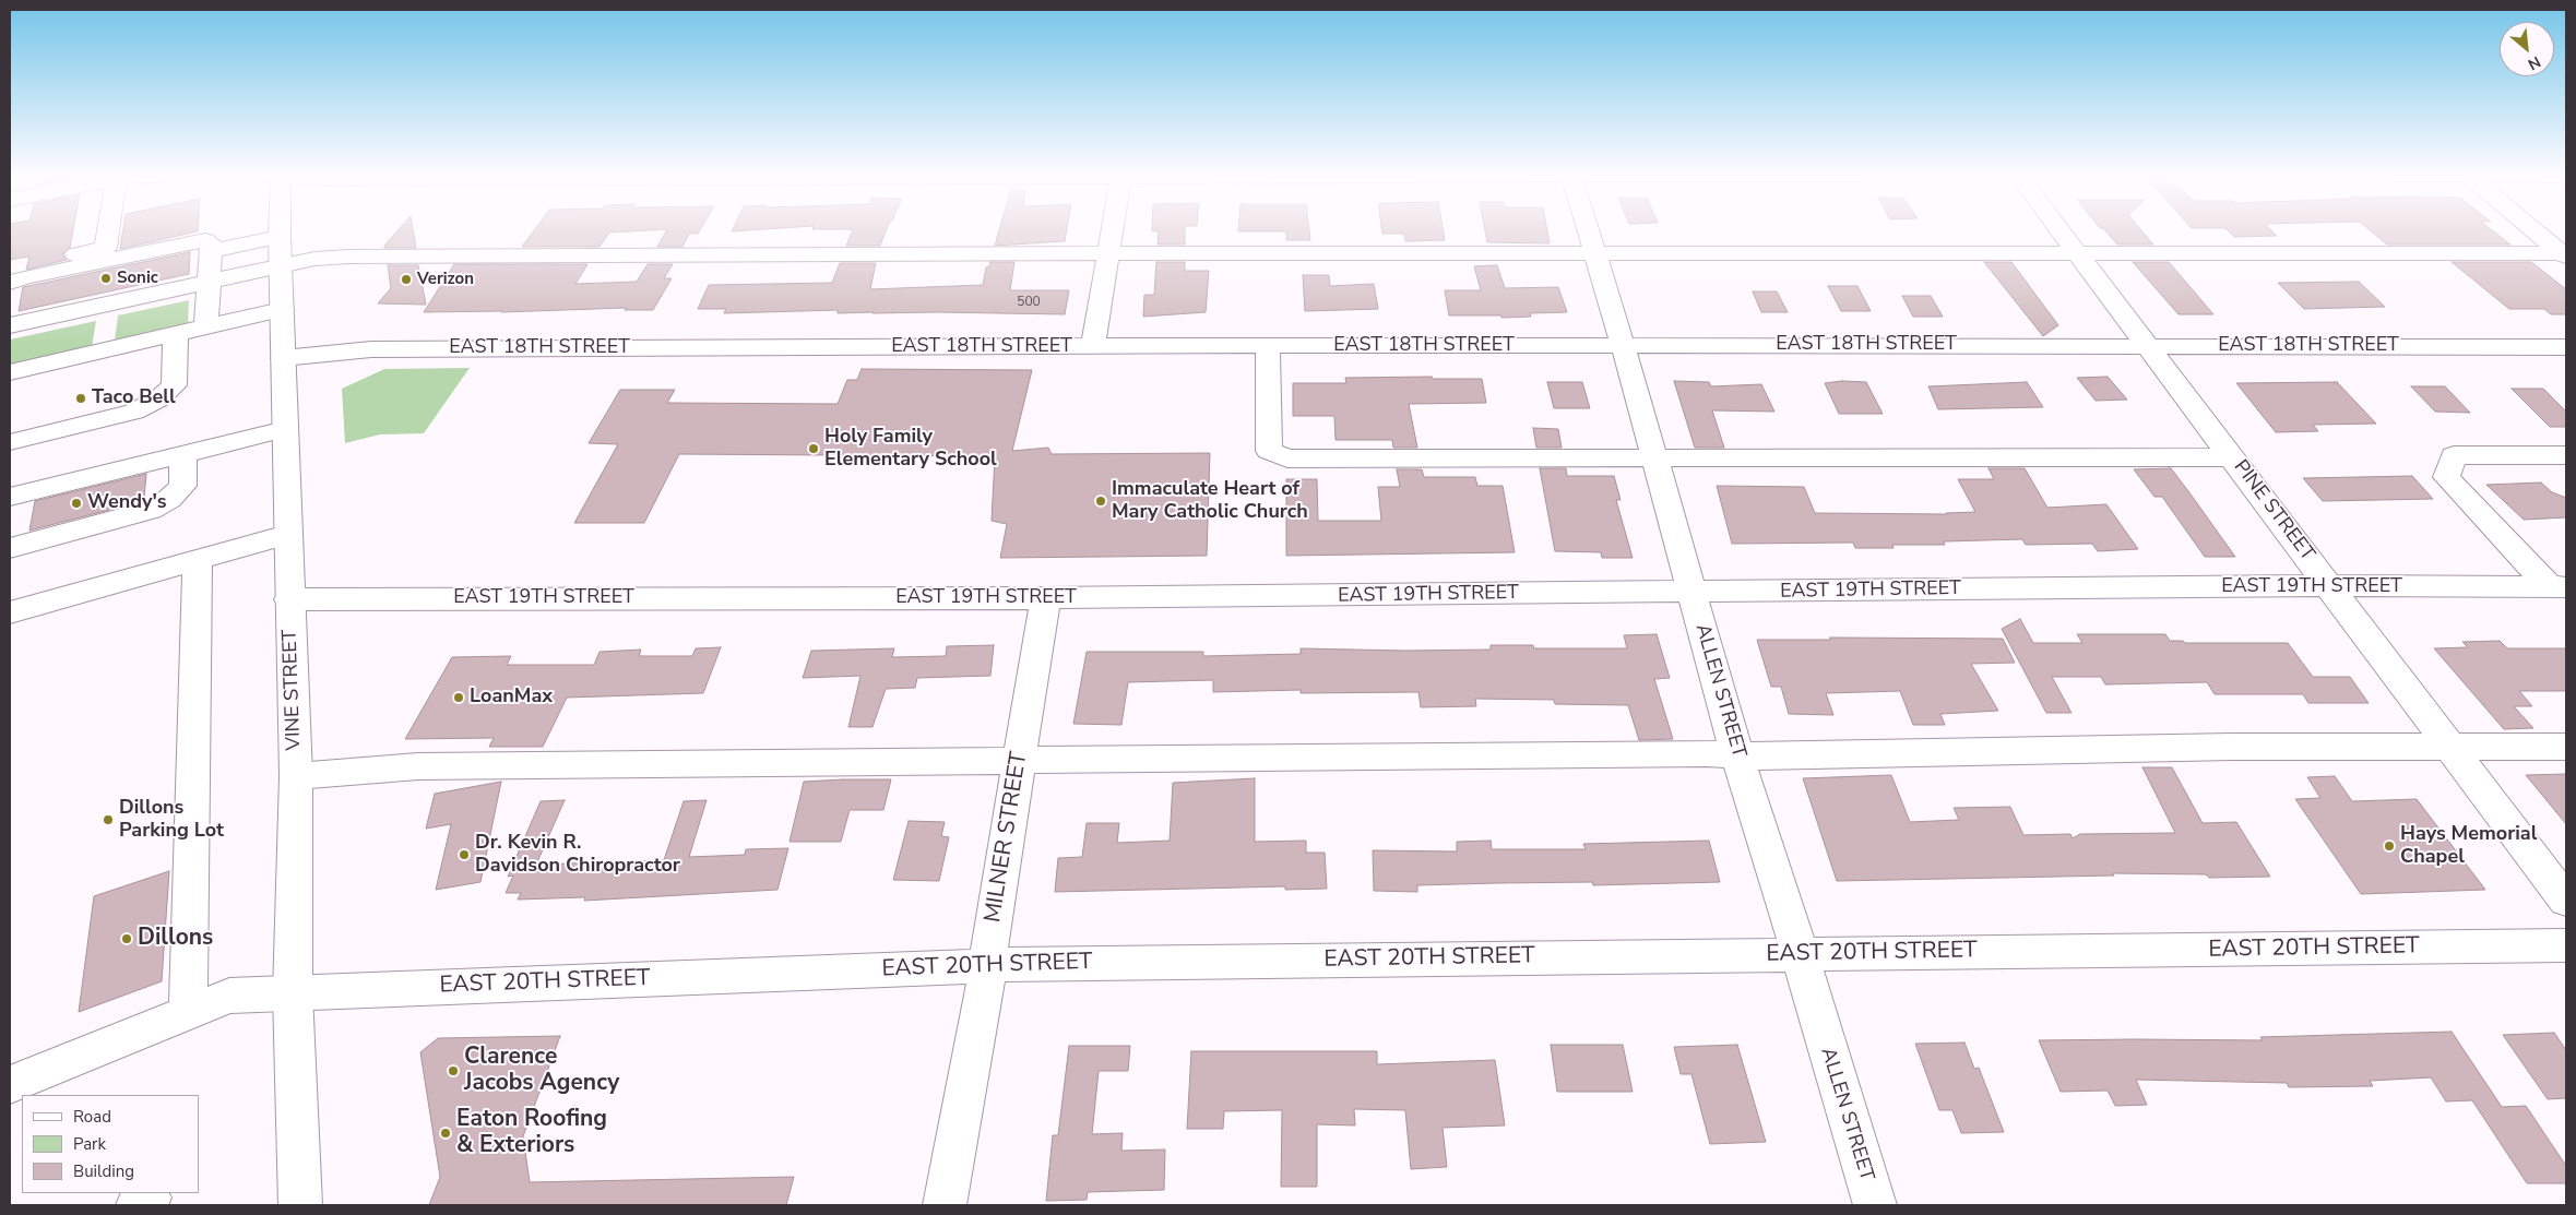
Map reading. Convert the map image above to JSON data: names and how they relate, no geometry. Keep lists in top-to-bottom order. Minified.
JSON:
{"streets":{"street":["EAST 18TH STREET","PINE STREET","EAST 19TH STREET","VINE STREET","ALLEN STREET","MILNER STREET","EAST 20TH STREET"]},"crossings":[["EAST 18TH STREET","PINE STREET"],["EAST 18TH STREET","VINE STREET"],["EAST 18TH STREET","ALLEN STREET"],["PINE STREET","EAST 19TH STREET"],["EAST 19TH STREET","VINE STREET"],["EAST 19TH STREET","ALLEN STREET"],["EAST 19TH STREET","MILNER STREET"],["VINE STREET","EAST 20TH STREET"],["ALLEN STREET","EAST 20TH STREET"],["MILNER STREET","EAST 20TH STREET"]],"places":["Sonic","Verizon","Taco Bell","Holy Family Elementary School","Immaculate Heart of Mary Catholic Church","Wendy's","LoanMax","Dillons Parking Lot","Hays Memorial Chapel","Dr. Kevin R. Davidson Chiropractor","Dillons","Clarence Jacobs Agency","Eaton Roofing & Exteriors"],"house_numbers":["500"],"legend":["Road","Park","Building"],"north":"bottom right"}
